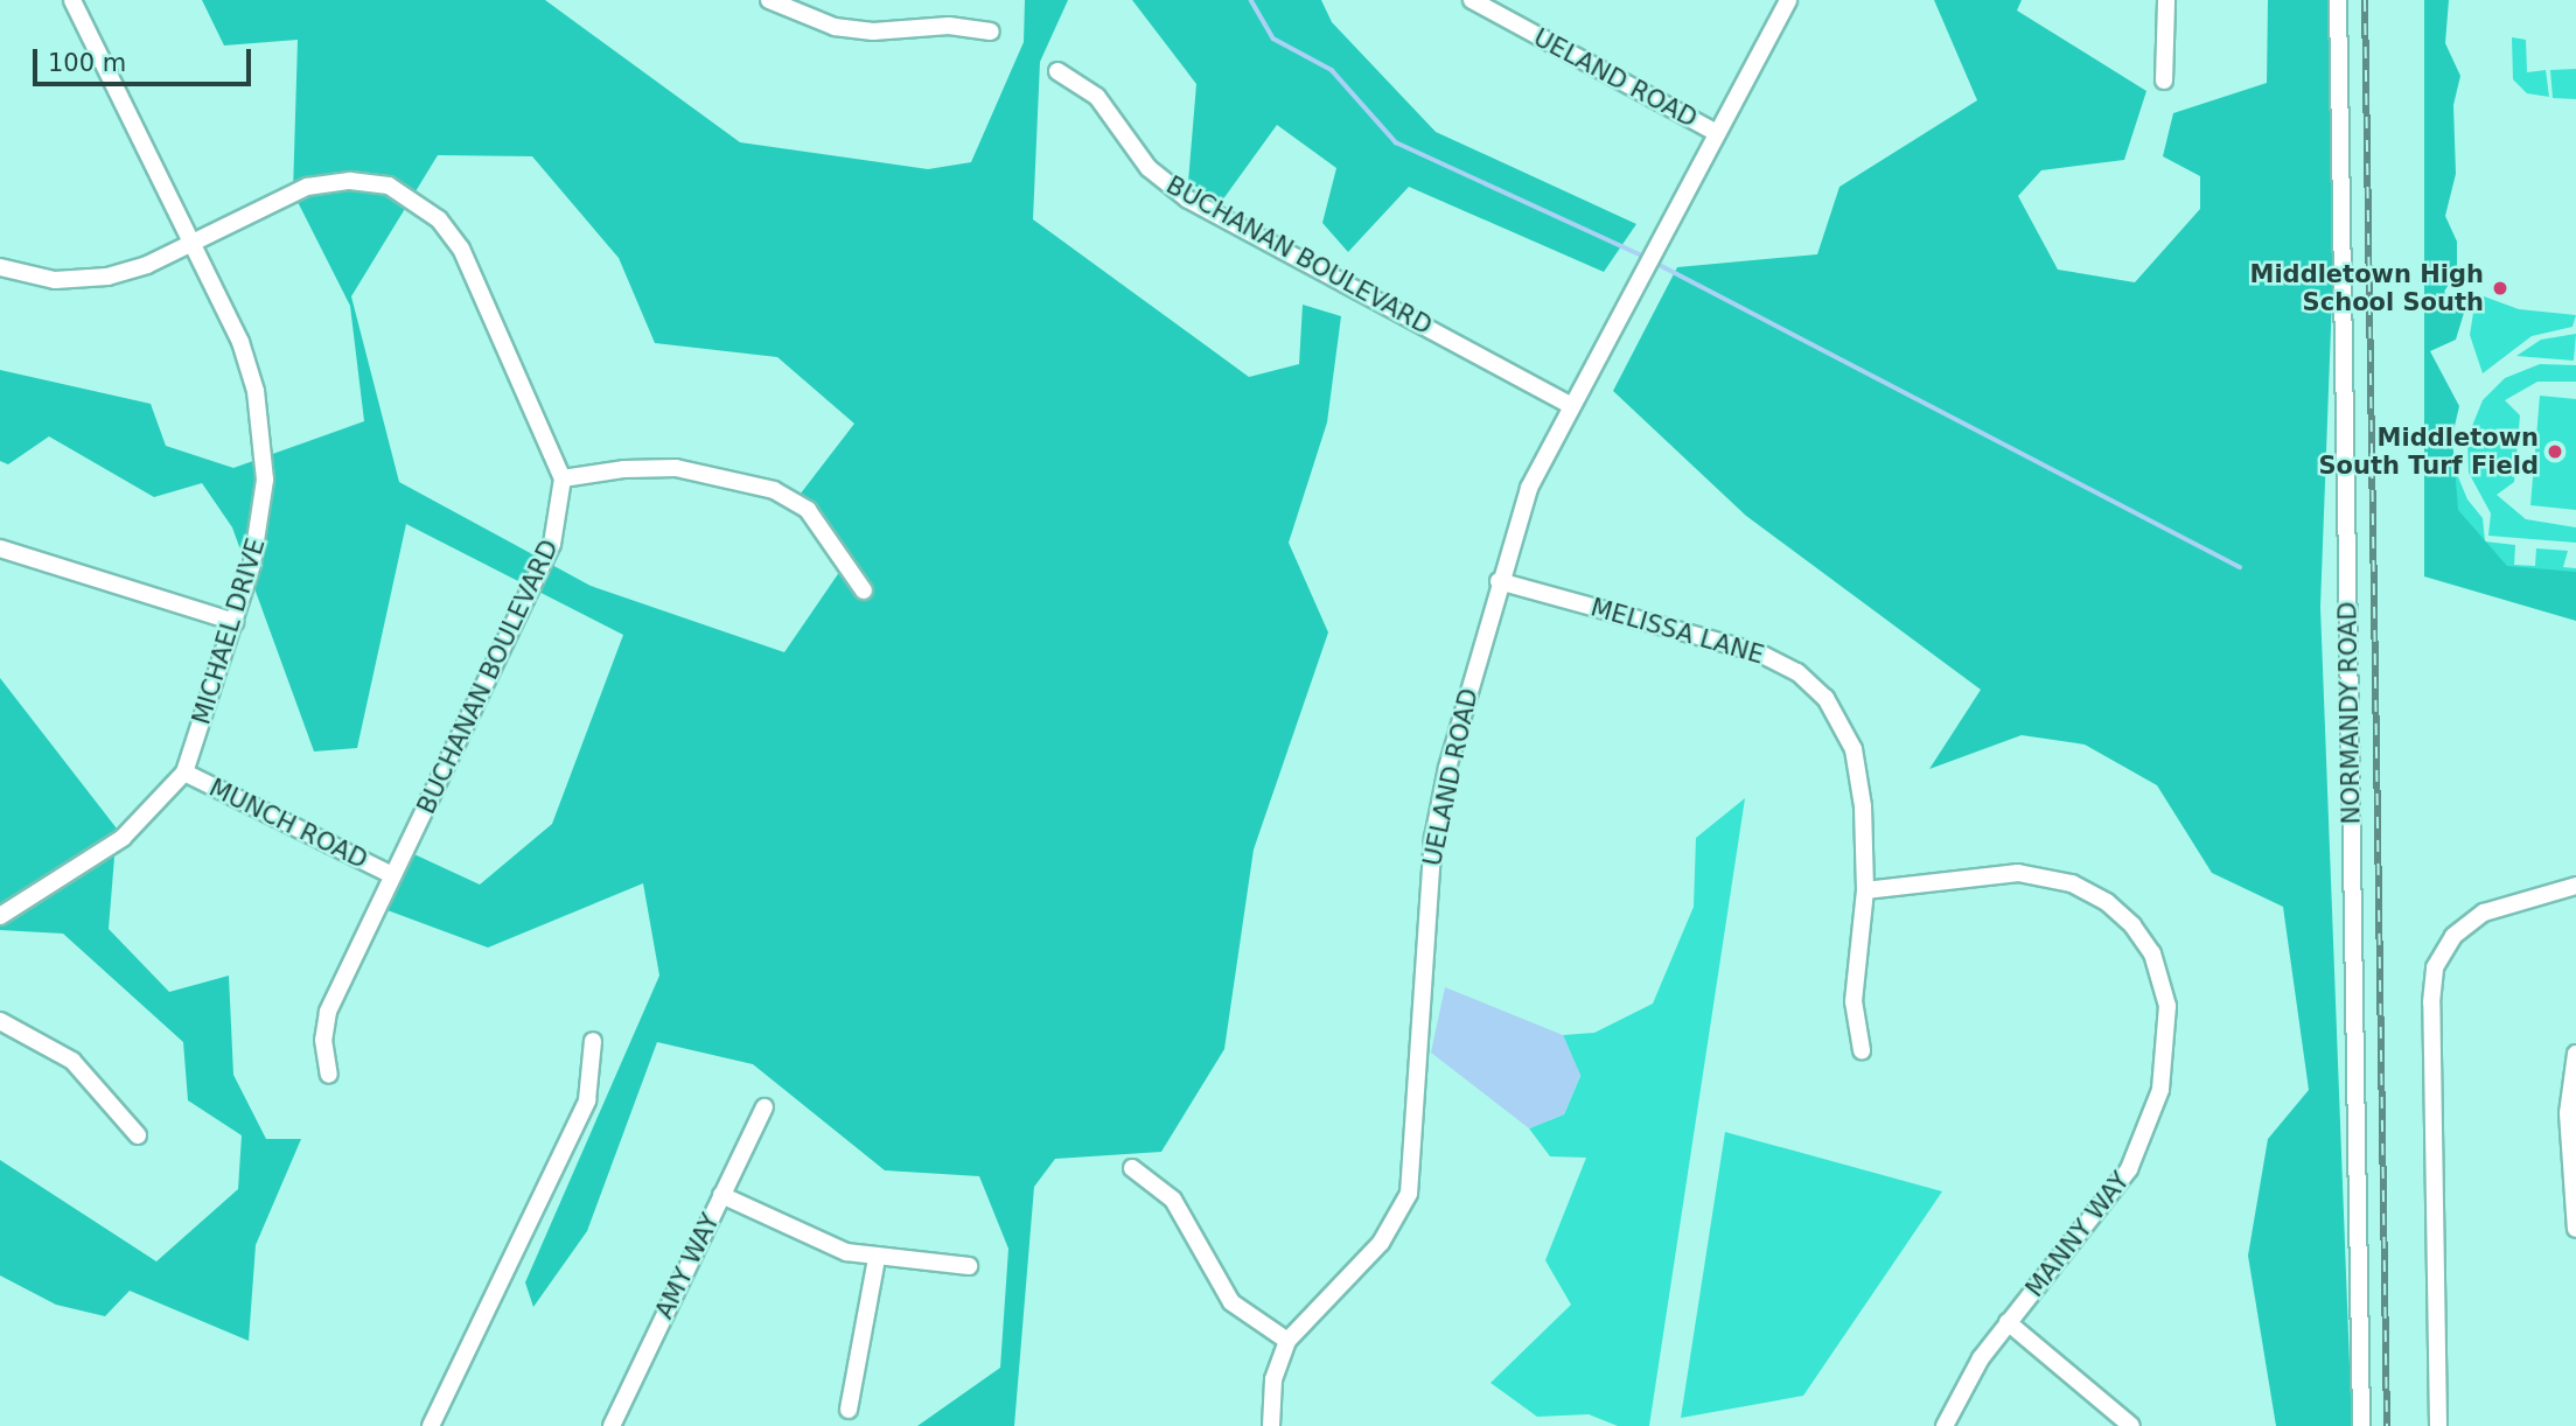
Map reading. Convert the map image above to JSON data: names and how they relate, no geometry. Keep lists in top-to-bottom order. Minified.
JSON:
{"streets":{"street":["UELAND ROAD","BUCHANAN BOULEVARD","MICHAEL DRIVE","MELISSA LANE","NORMANDY ROAD","MUNCH ROAD","MANNY WAY","AMY WAY"]},"crossings":[["UELAND ROAD","BUCHANAN BOULEVARD"],["UELAND ROAD","MELISSA LANE"],["BUCHANAN BOULEVARD","MUNCH ROAD"],["MICHAEL DRIVE","MUNCH ROAD"],["MELISSA LANE","MANNY WAY"]],"places":["Middletown High School South","Middletown South Turf Field"],"scale_bar":"100 m"}
